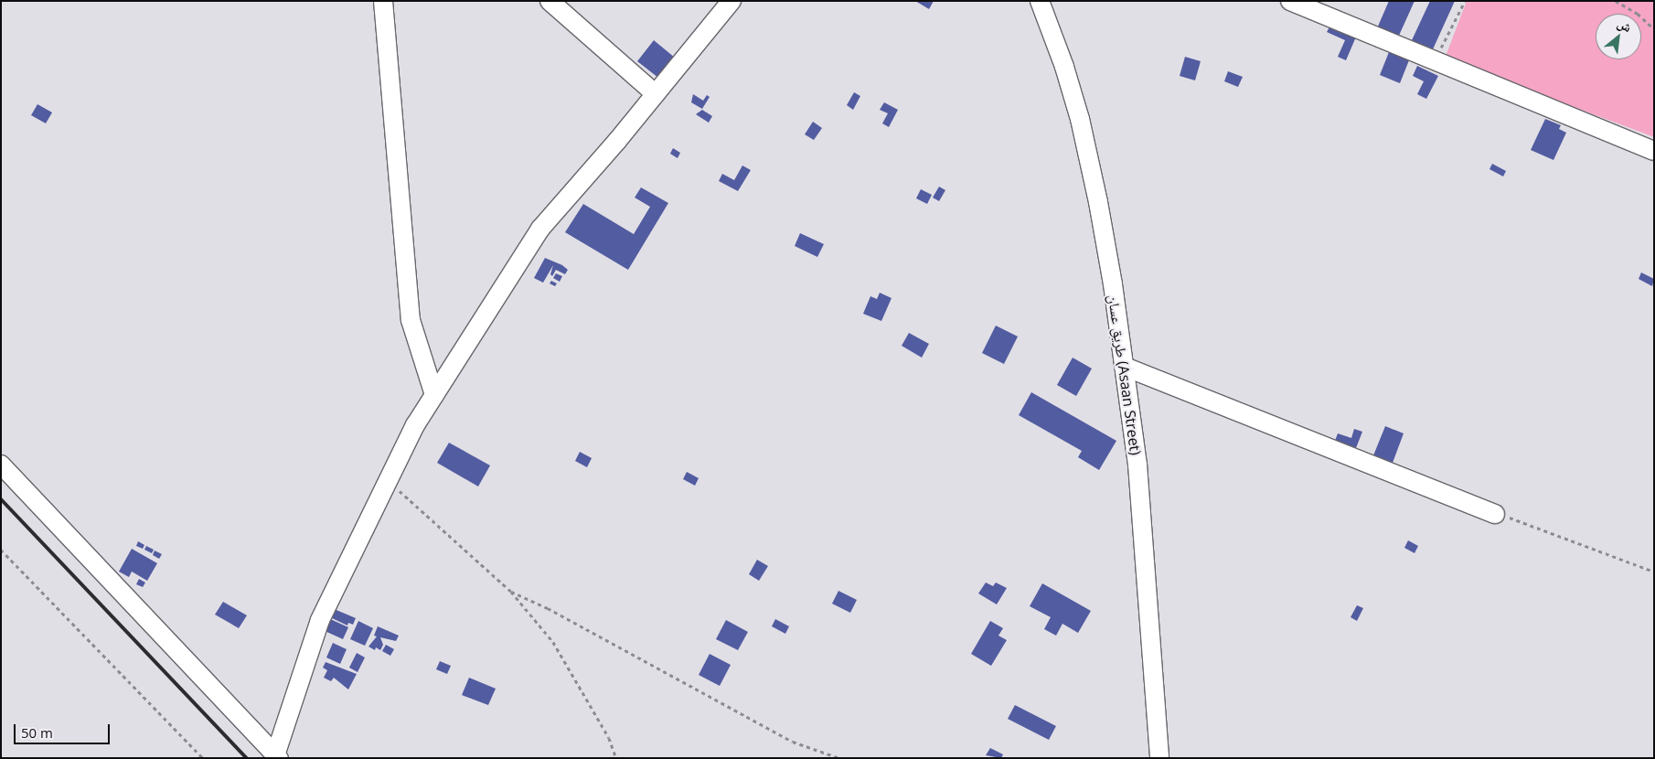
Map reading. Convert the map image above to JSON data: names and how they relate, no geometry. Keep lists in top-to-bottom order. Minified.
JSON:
{"streets":{"street":["طريق عسان (Asaan Street)"]},"scale_bar":"50 m","north":"top right"}
